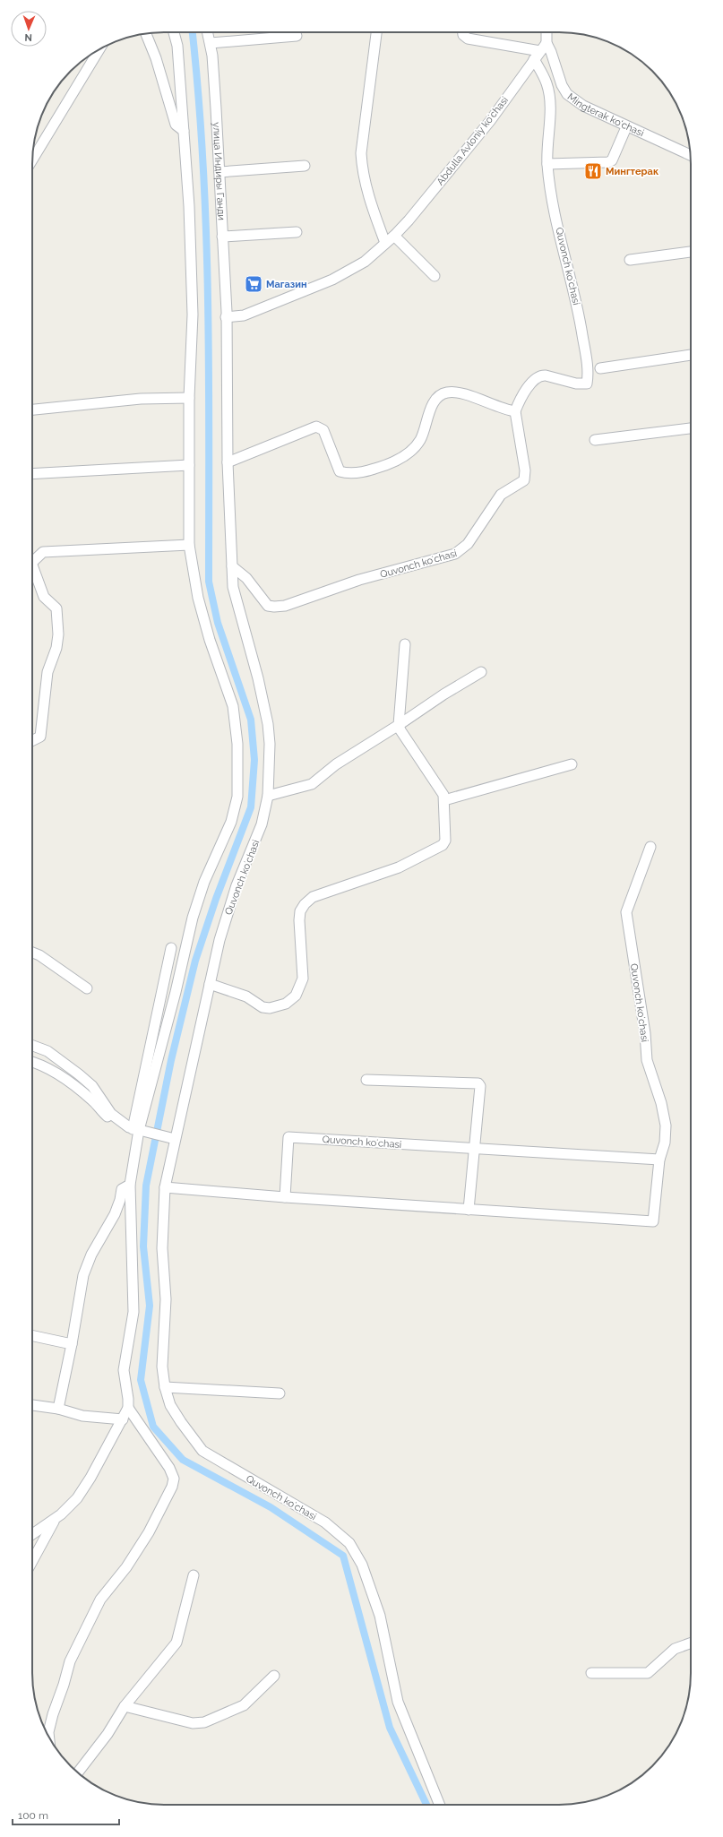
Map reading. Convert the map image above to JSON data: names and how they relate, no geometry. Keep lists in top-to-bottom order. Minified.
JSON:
{"streets":{"street":["Mingterak ko‘chasi","Abdulla Avloniy koʻchasi","улица Индиры Ганди","Quvonch koʻchasi"]},"crossings":[["Mingterak ko‘chasi","Abdulla Avloniy koʻchasi"],["Abdulla Avloniy koʻchasi","улица Индиры Ганди"],["Abdulla Avloniy koʻchasi","Quvonch koʻchasi"],["улица Индиры Ганди","Quvonch koʻchasi"]],"places":{"restaurant":["Мингтерак"],"supermarket":["Магазин"]},"scale_bar":"100 m","north":"bottom"}
